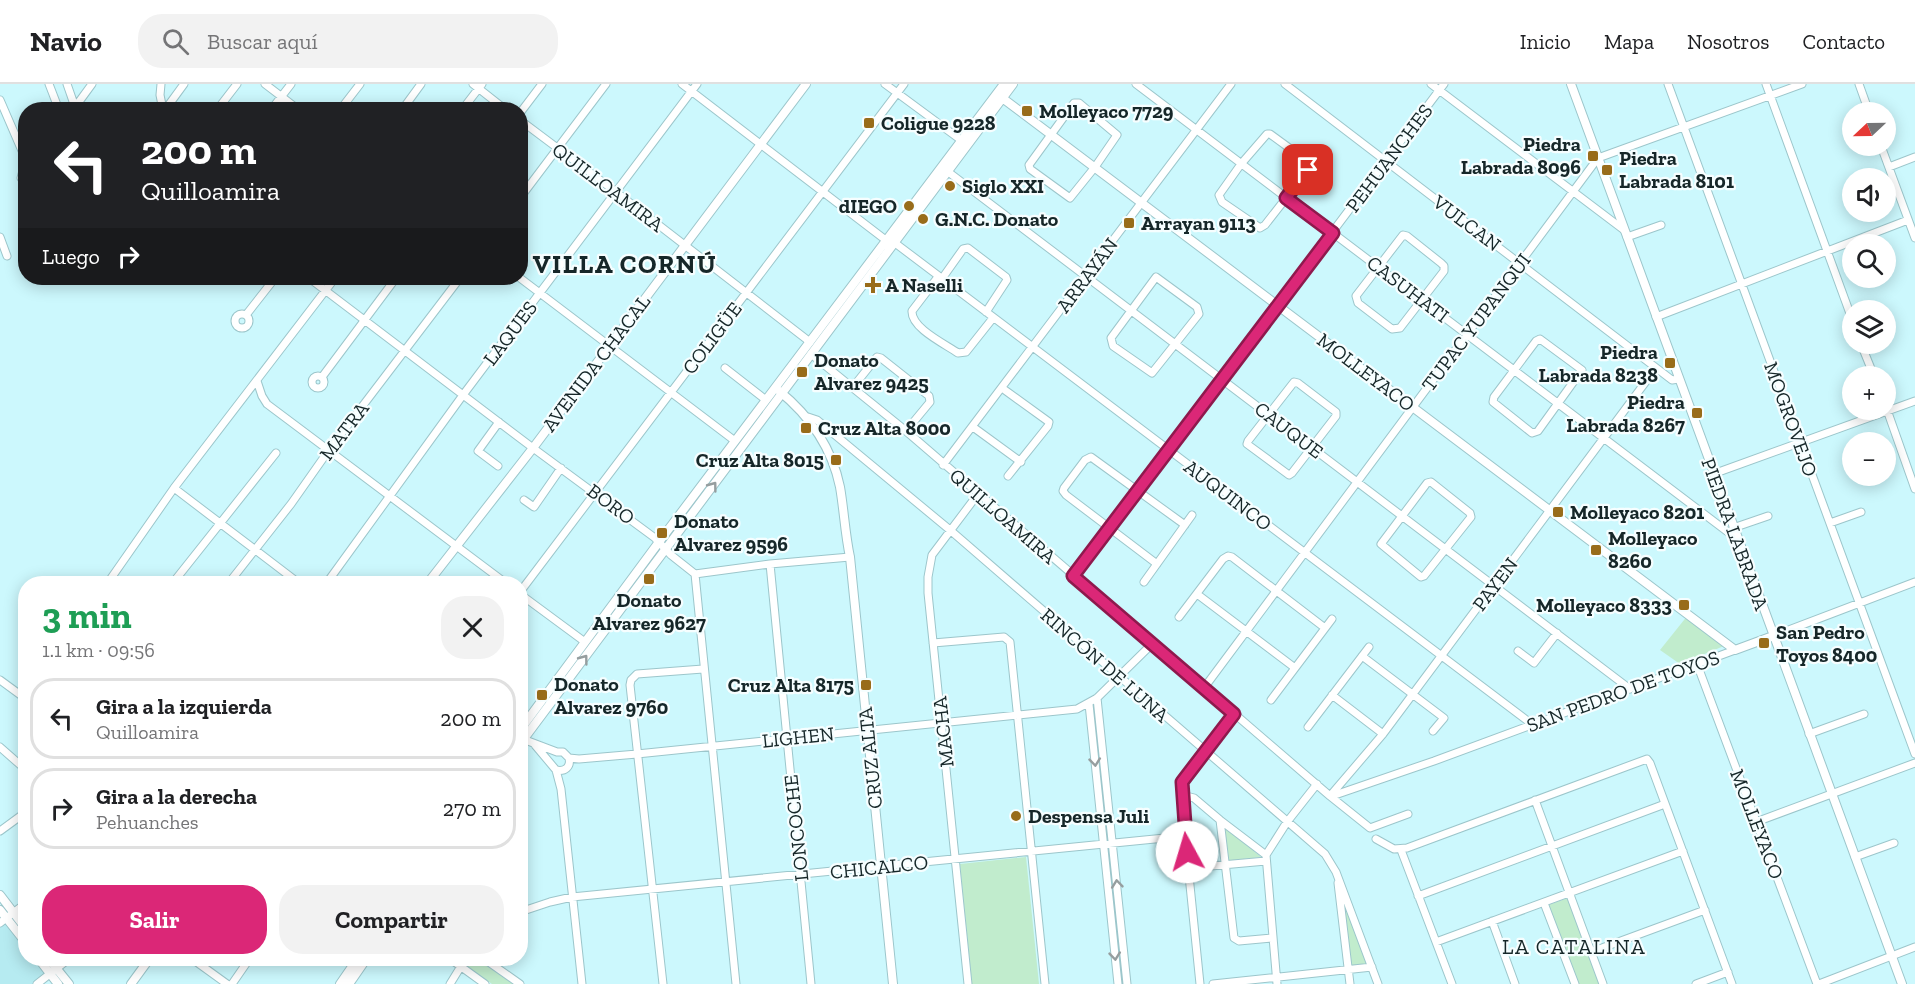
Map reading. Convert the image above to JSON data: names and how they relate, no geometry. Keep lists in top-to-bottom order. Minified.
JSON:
{"streets":{"main road":["AVENIDA CHACAL","MOLLEYACO","PIEDRA LABRADA","RINCÓN DE LUNA","SAN PEDRO DE TOYOS","CRUZ ALTA"],"street":["PEHUANCHES","QUILLOAMIRA","VULCAN","ARRAYÁN","CASUHATI","TUPAC YUPANQUI","LAQUES","COLIGÜE","MOGROVEJO","CAUQUE","MATRA","AUQUINCO","BORO","PAYEN","MACHA","LIGHEN","LONCOCHE","CHICALCO"]},"crossings":[["PEHUANCHES","QUILLOAMIRA"],["PEHUANCHES","VULCAN"],["PEHUANCHES","CASUHATI"],["PEHUANCHES","MOLLEYACO"],["PEHUANCHES","CAUQUE"],["PEHUANCHES","AUQUINCO"],["QUILLOAMIRA","ARRAYÁN"],["QUILLOAMIRA","TUPAC YUPANQUI"],["QUILLOAMIRA","LAQUES"],["QUILLOAMIRA","COLIGÜE"],["QUILLOAMIRA","AVENIDA CHACAL"],["QUILLOAMIRA","PAYEN"],["QUILLOAMIRA","SAN PEDRO DE TOYOS"],["QUILLOAMIRA","MACHA"],["VULCAN","TUPAC YUPANQUI"],["VULCAN","PIEDRA LABRADA"],["VULCAN","PAYEN"],["ARRAYÁN","CASUHATI"],["ARRAYÁN","MOLLEYACO"],["ARRAYÁN","CAUQUE"],["ARRAYÁN","AUQUINCO"],["CASUHATI","TUPAC YUPANQUI"],["CASUHATI","PIEDRA LABRADA"],["CASUHATI","PAYEN"],["TUPAC YUPANQUI","MOLLEYACO"],["TUPAC YUPANQUI","CAUQUE"],["TUPAC YUPANQUI","AUQUINCO"],["TUPAC YUPANQUI","PIEDRA LABRADA"],["LAQUES","AUQUINCO"],["LAQUES","BORO"],["COLIGÜE","AUQUINCO"],["COLIGÜE","BORO"],["AVENIDA CHACAL","AUQUINCO"],["AVENIDA CHACAL","BORO"],["MOLLEYACO","PAYEN"],["MOLLEYACO","SAN PEDRO DE TOYOS"],["MOGROVEJO","SAN PEDRO DE TOYOS"],["CAUQUE","PAYEN"],["CAUQUE","SAN PEDRO DE TOYOS"],["MATRA","BORO"],["AUQUINCO","PAYEN"],["AUQUINCO","SAN PEDRO DE TOYOS"],["PIEDRA LABRADA","SAN PEDRO DE TOYOS"],["PAYEN","SAN PEDRO DE TOYOS"],["RINCÓN DE LUNA","MACHA"],["RINCÓN DE LUNA","CRUZ ALTA"],["MACHA","LIGHEN"],["MACHA","CHICALCO"],["LIGHEN","CRUZ ALTA"],["LIGHEN","LONCOCHE"],["CRUZ ALTA","CHICALCO"],["LONCOCHE","CHICALCO"]],"districts":["VILLA CORNÚ","LA CATALINA"],"places":{"transit":["Molleyaco 7729","Coligue 9228","Piedra Labrada 8096","Piedra Labrada 8101","Arrayan 9113","Piedra Labrada 8238","Donato Alvarez 9425","Piedra Labrada 8267","Cruz Alta 8000","Cruz Alta 8015","Molleyaco 8201","Donato Alvarez 9596","Molleyaco 8260","Donato Alvarez 9627","Molleyaco 8333","San Pedro Toyos 8400","Cruz Alta 8175","Donato Alvarez 9760"],"other":["Siglo XXI","dIEGO","G.N.C. Donato","Despensa Juli"],"health":["A Naselli"]},"north":"left","page":{"header":"Navio","search":"Buscar aquí","nav":["Inicio","Mapa","Nosotros","Contacto"],"map_buttons":["+","−"],"turn":["200 m","Quilloamira"],"then":"Luego","heading":["3 min","1.1 km · 09:56"],"list":[{"name":"Gira a la izquierda","note":"Quilloamira","value":"200 m"},{"name":"Gira a la derecha","note":"Pehuanches","value":"270 m"}],"buttons":["Salir","Compartir"]}}
